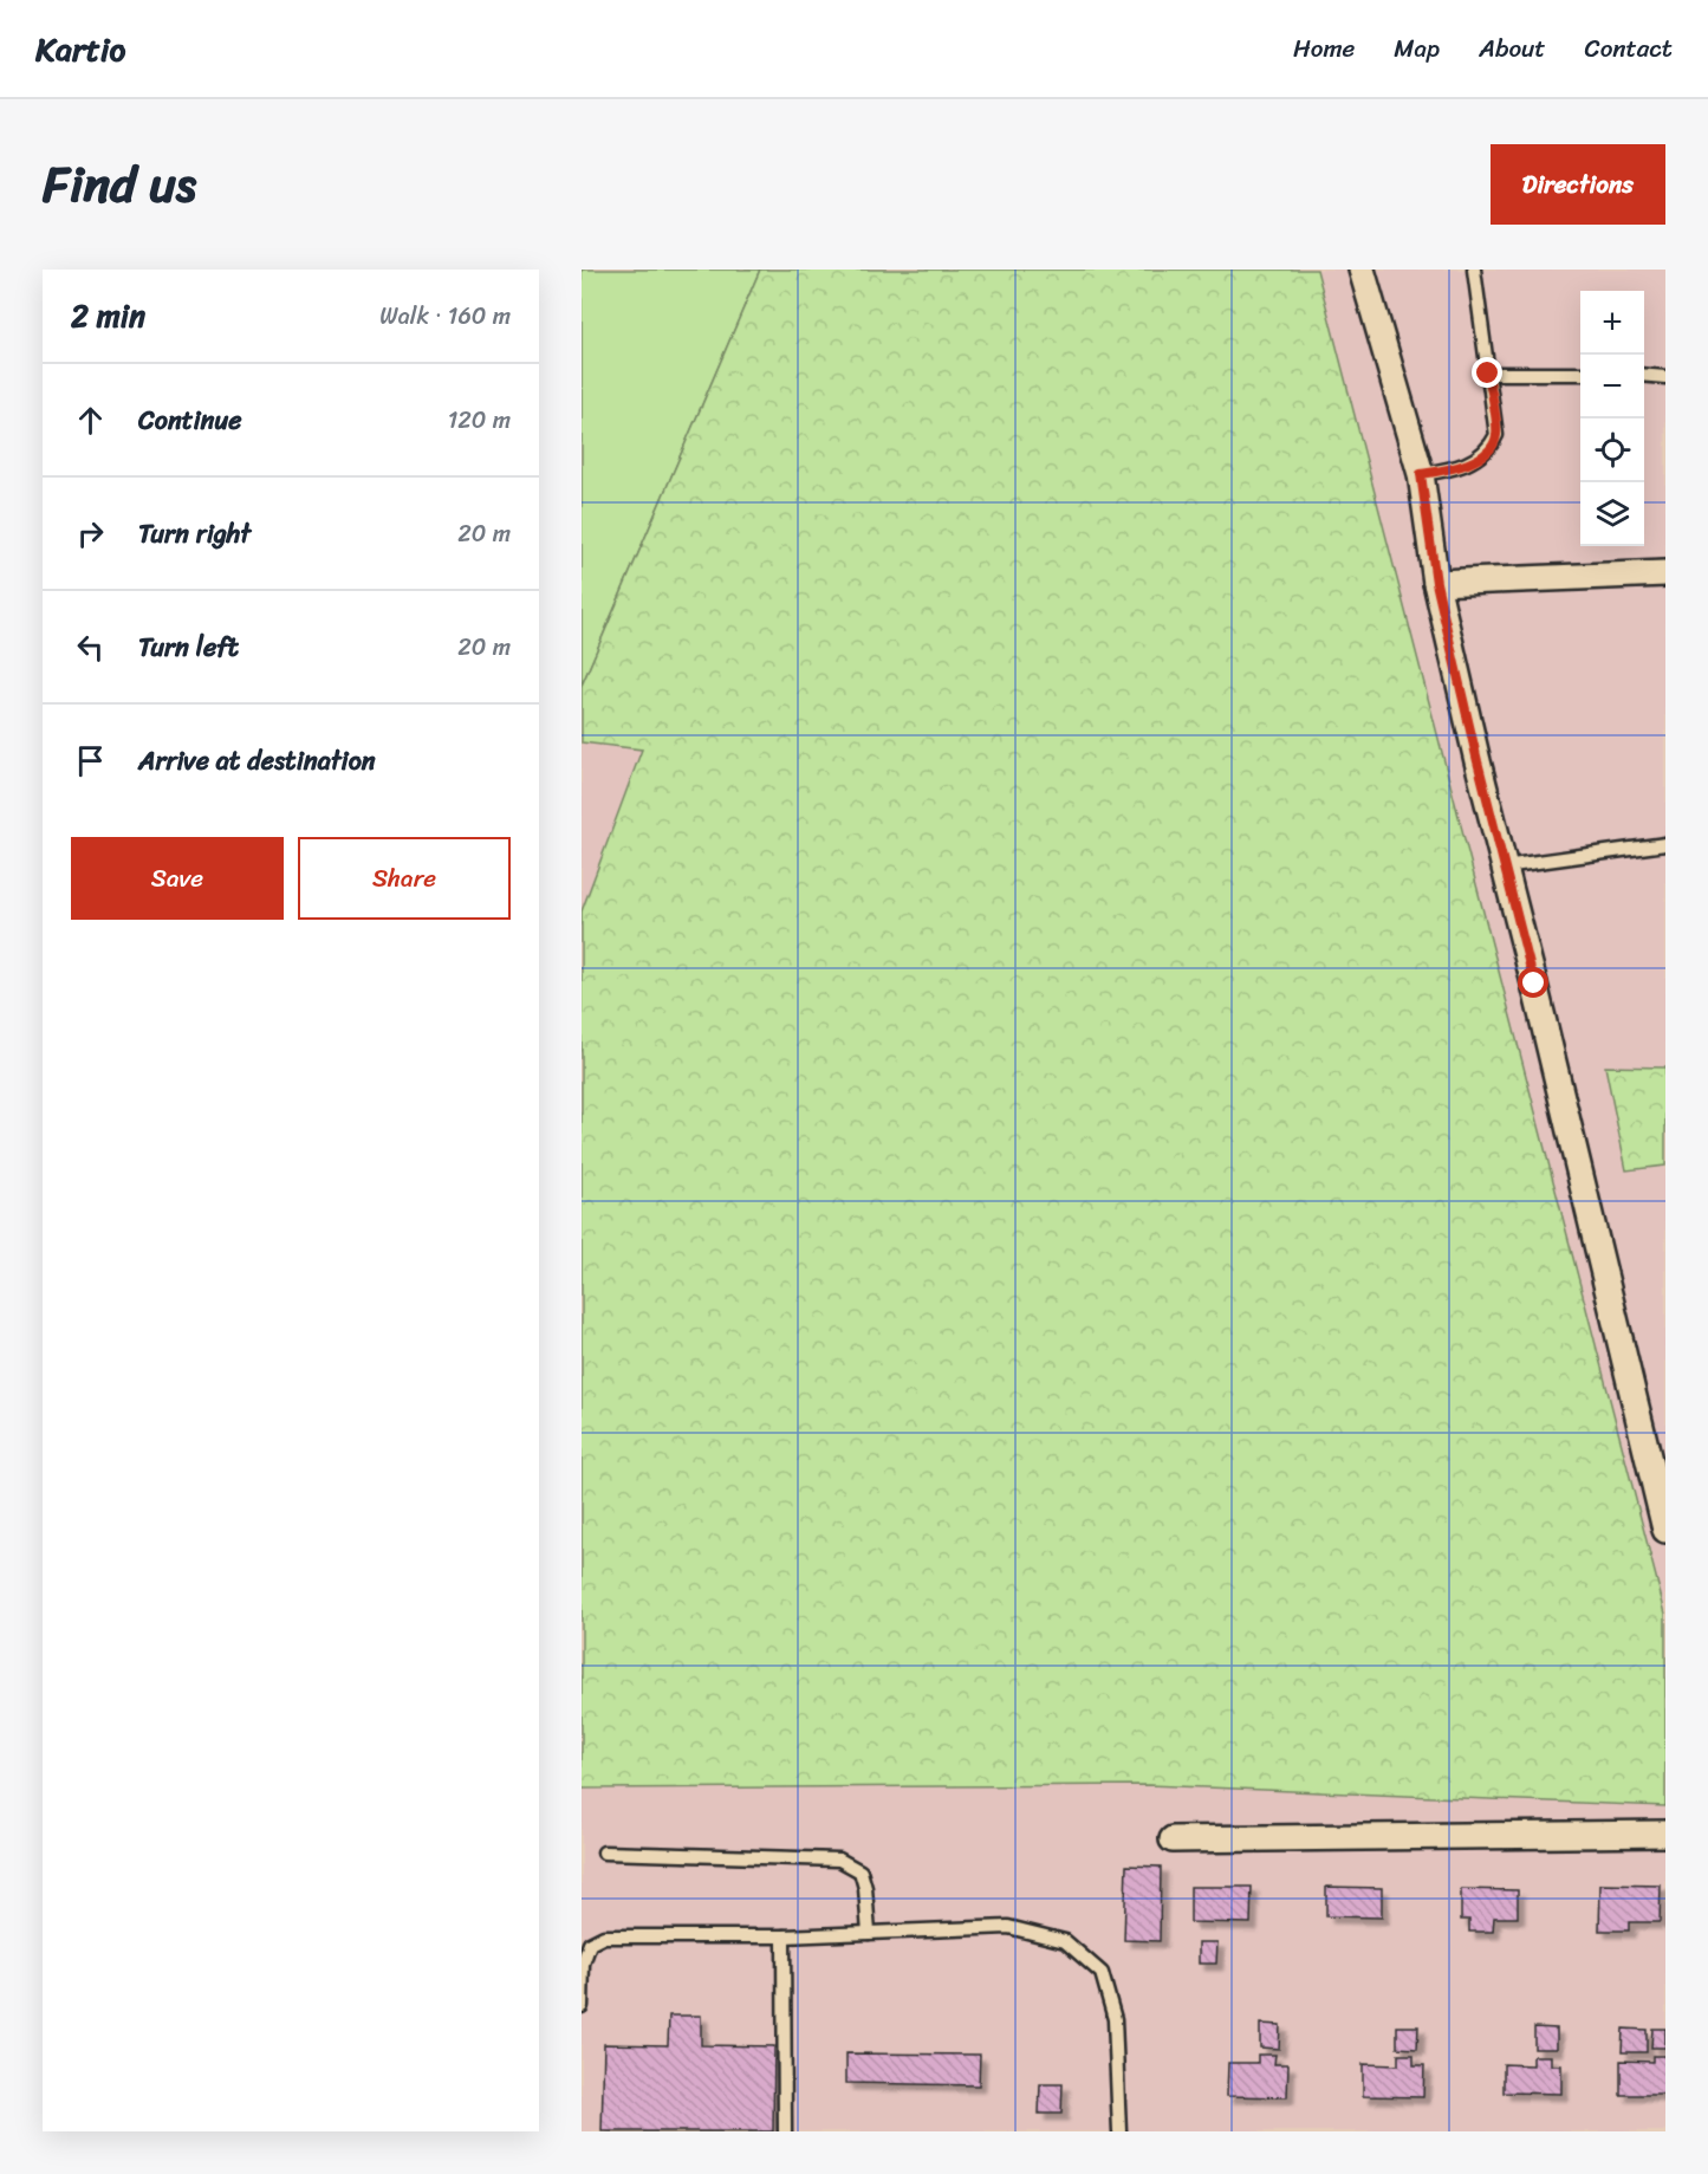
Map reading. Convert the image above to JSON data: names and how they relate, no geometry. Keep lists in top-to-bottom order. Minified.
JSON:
{"page":{"header":"Kartio","nav":["Home","Map","About","Contact"],"title":"Find us","buttons":["Directions",["Save","Share"]],"heading":["2 min","Walk · 160 m"],"map_buttons":["+","−"],"list":[["Continue","120 m"],["Turn right","20 m"],["Turn left","20 m"],"Arrive at destination"]}}
